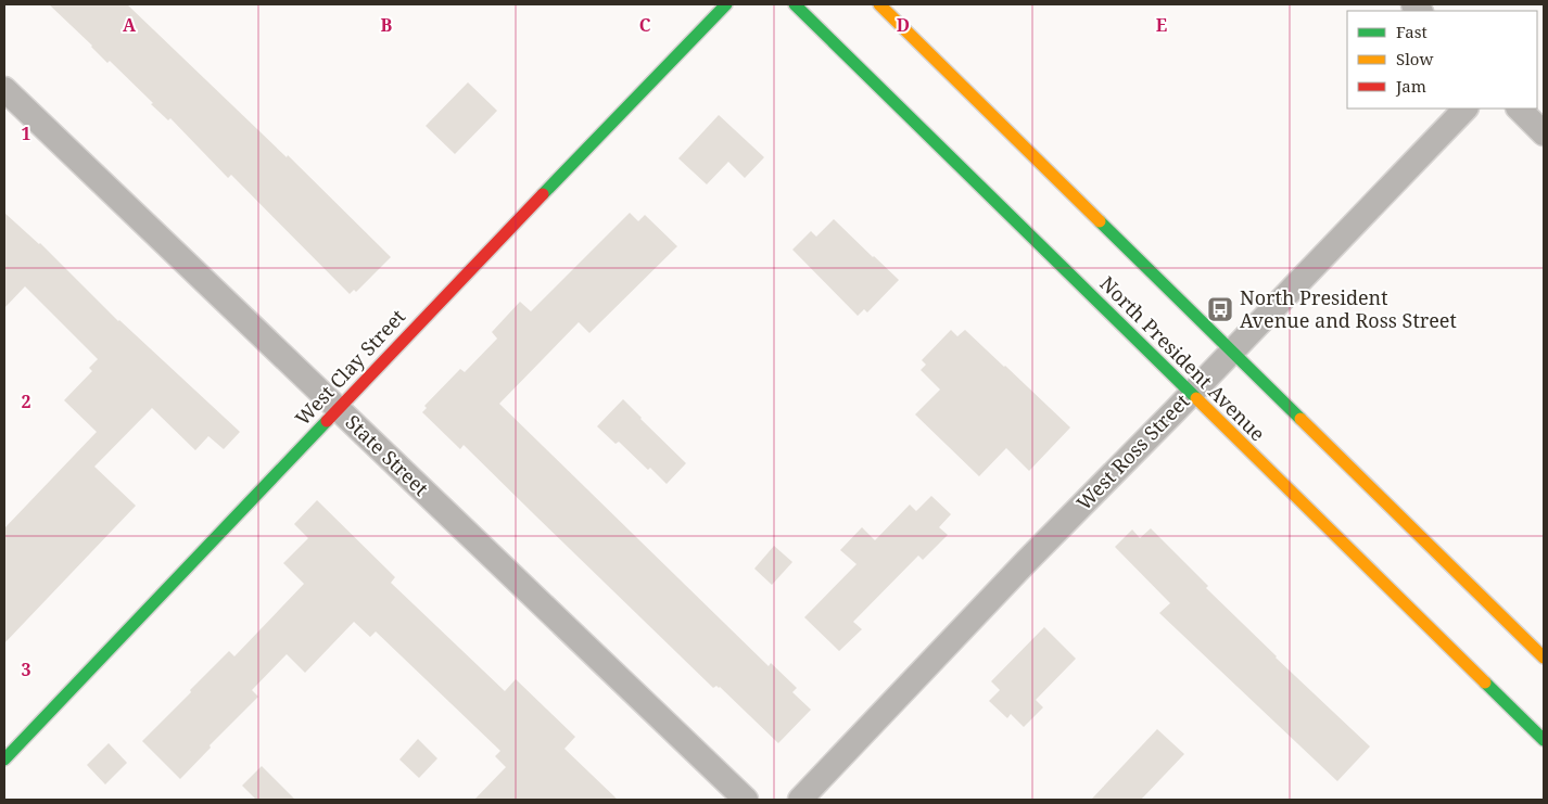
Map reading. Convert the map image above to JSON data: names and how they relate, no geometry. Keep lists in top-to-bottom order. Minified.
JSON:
{"streets":{"main road":["North President Avenue","West Clay Street"],"street":["West Ross Street","State Street"]},"crossings":[["North President Avenue","West Ross Street"],["West Clay Street","State Street"]],"places":{"bus stop":["North President Avenue and Ross Street"]},"legend":["Fast","Slow","Jam"],"grid":{"columns":["A","B","C","D","E"],"rows":["1","2","3"]}}
